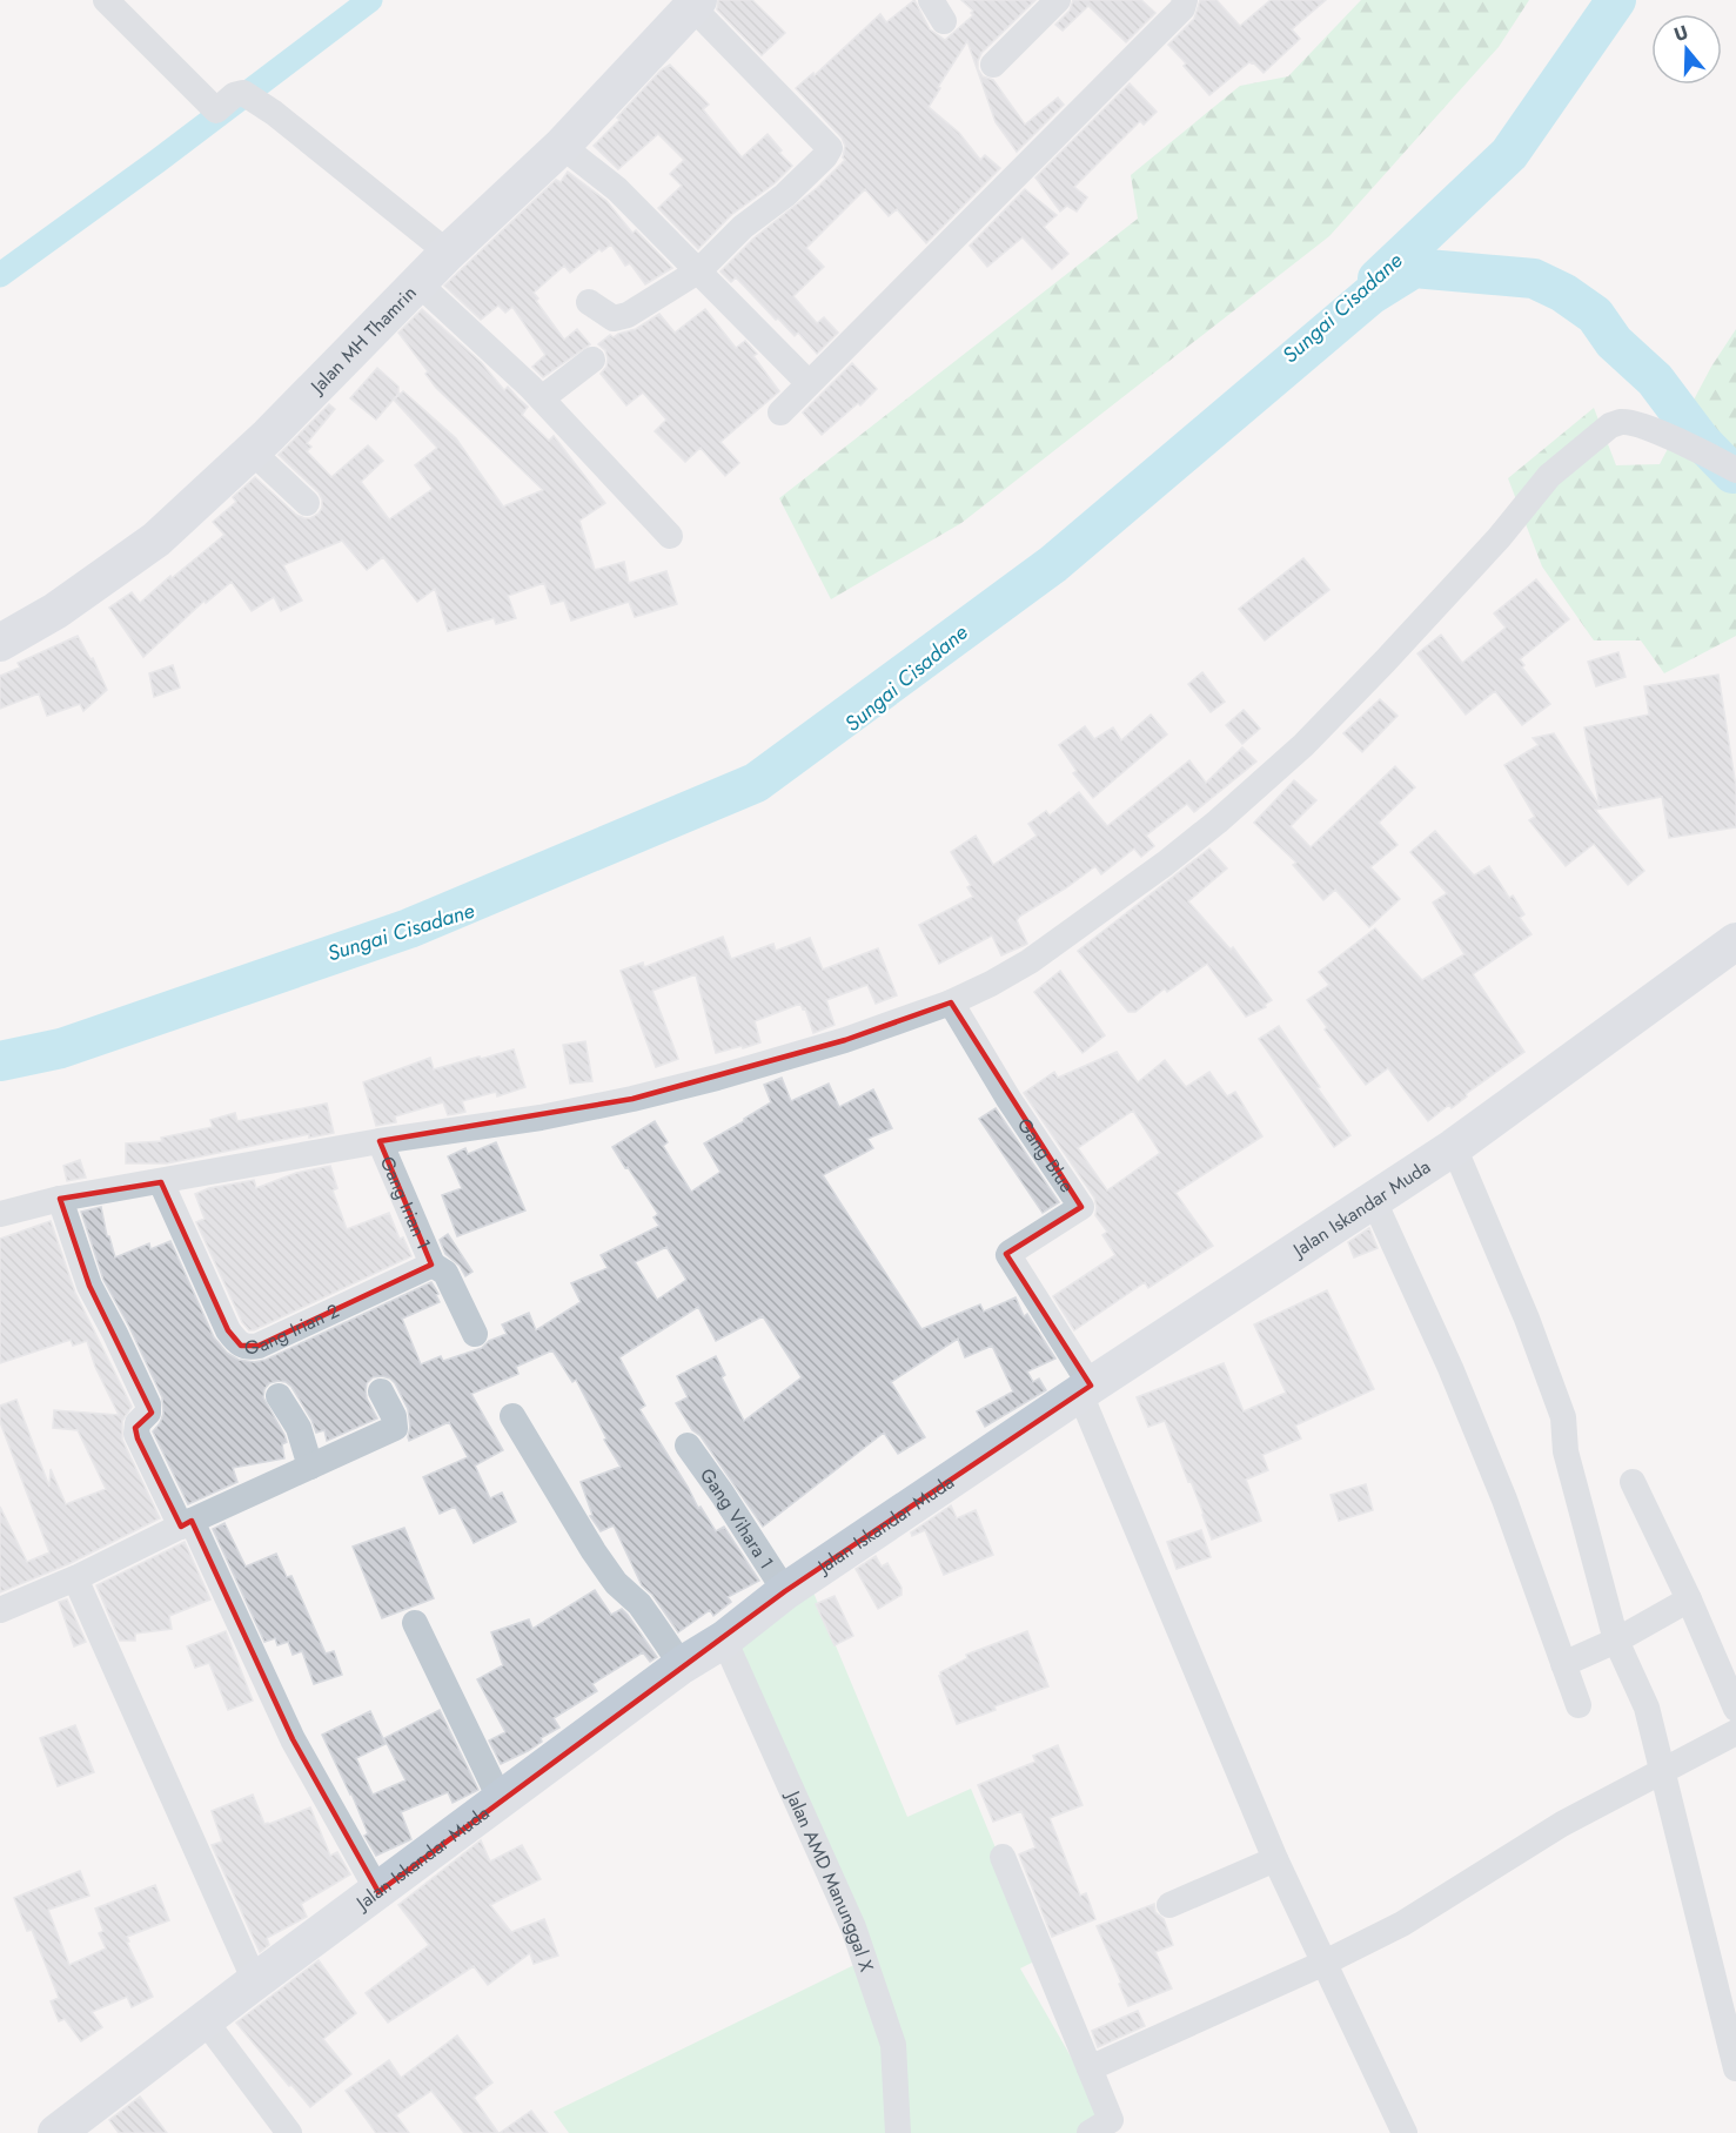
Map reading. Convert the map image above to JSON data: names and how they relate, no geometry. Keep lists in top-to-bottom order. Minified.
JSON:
{"streets":{"street":["Jalan MH Thamrin","Gang Blue","Gang Irian 1","Jalan Iskandar Muda","Gang Irian 2","Gang Vihara 1","Jalan AMD Manunggal X"]},"crossings":[["Gang Blue","Jalan Iskandar Muda"],["Gang Irian 1","Gang Irian 2"],["Jalan Iskandar Muda","Gang Vihara 1"],["Jalan Iskandar Muda","Jalan AMD Manunggal X"]],"water":["Sungai Cisadane"],"north":"top"}
